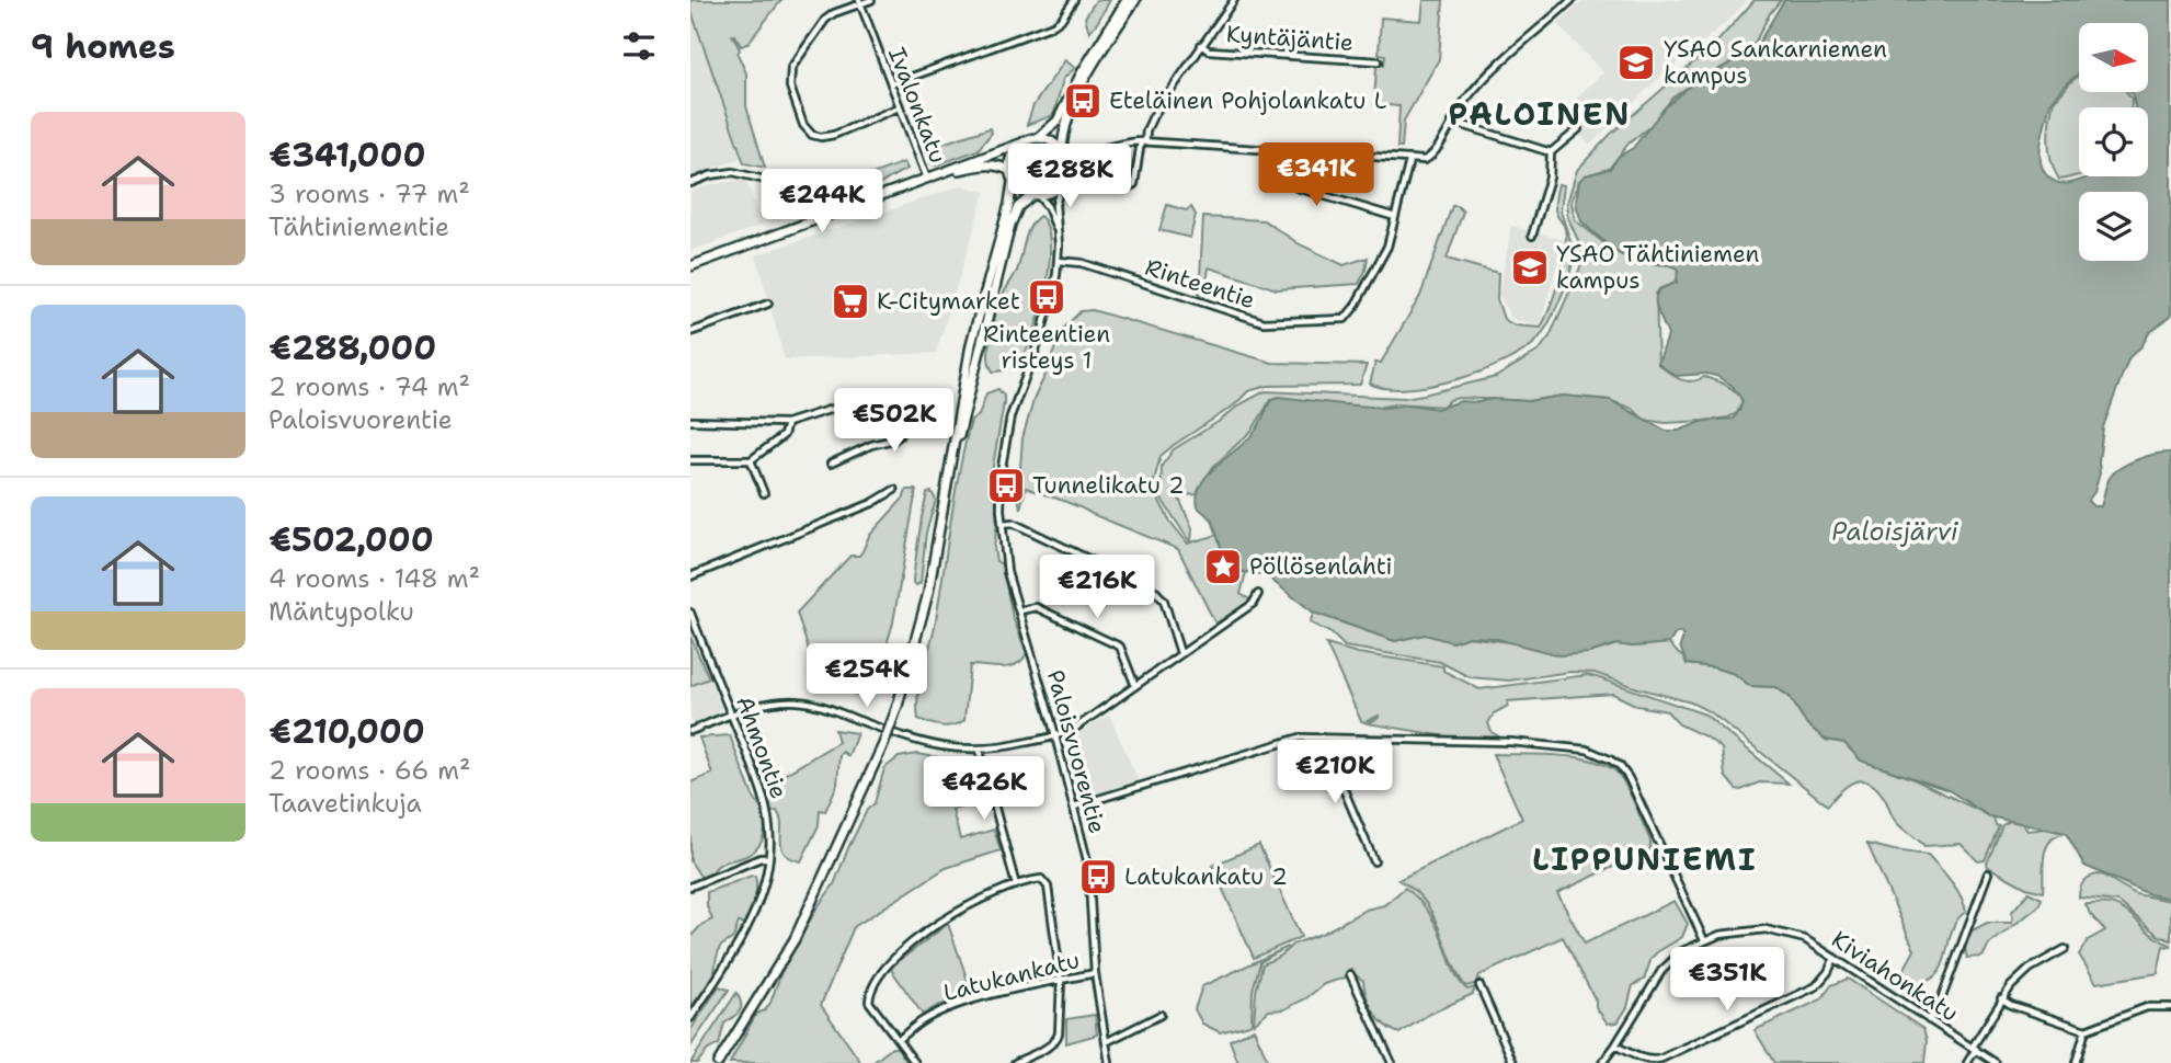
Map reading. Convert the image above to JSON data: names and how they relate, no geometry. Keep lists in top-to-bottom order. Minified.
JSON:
{"streets":{"street":["Kyntäjäntie","Ivalonkatu","Rinteentie","Ahmontie","Paloisvuorentie","Latukankatu","Kiviahonkatu"]},"crossings":[["Rinteentie","Paloisvuorentie"],["Paloisvuorentie","Latukankatu"]],"districts":["PALOINEN","LIPPUNIEMI"],"water":["Paloisjärvi"],"places":{"school or university":["YSAO Sankarniemen kampus","YSAO Tähtiniemen kampus"],"bus stop":["Eteläinen Pohjolankatu L","Rinteentien risteys 1","Tunnelikatu 2","Latukankatu 2"],"supermarket":["K-Citymarket"],"place":["Pöllösenlahti"]},"north":"right","page":{"heading":"9 homes","list":[{"name":"€341,000","note":"3 rooms · 77 m² · Tähtiniementie"},{"name":"€288,000","note":"2 rooms · 74 m² · Paloisvuorentie"},{"name":"€502,000","note":"4 rooms · 148 m² · Mäntypolku"},{"name":"€210,000","note":"2 rooms · 66 m² · Taavetinkuja"}],"price":["€341K","€288K","€244K","€502K","€216K","€254K","€210K","€426K","€351K"]}}
